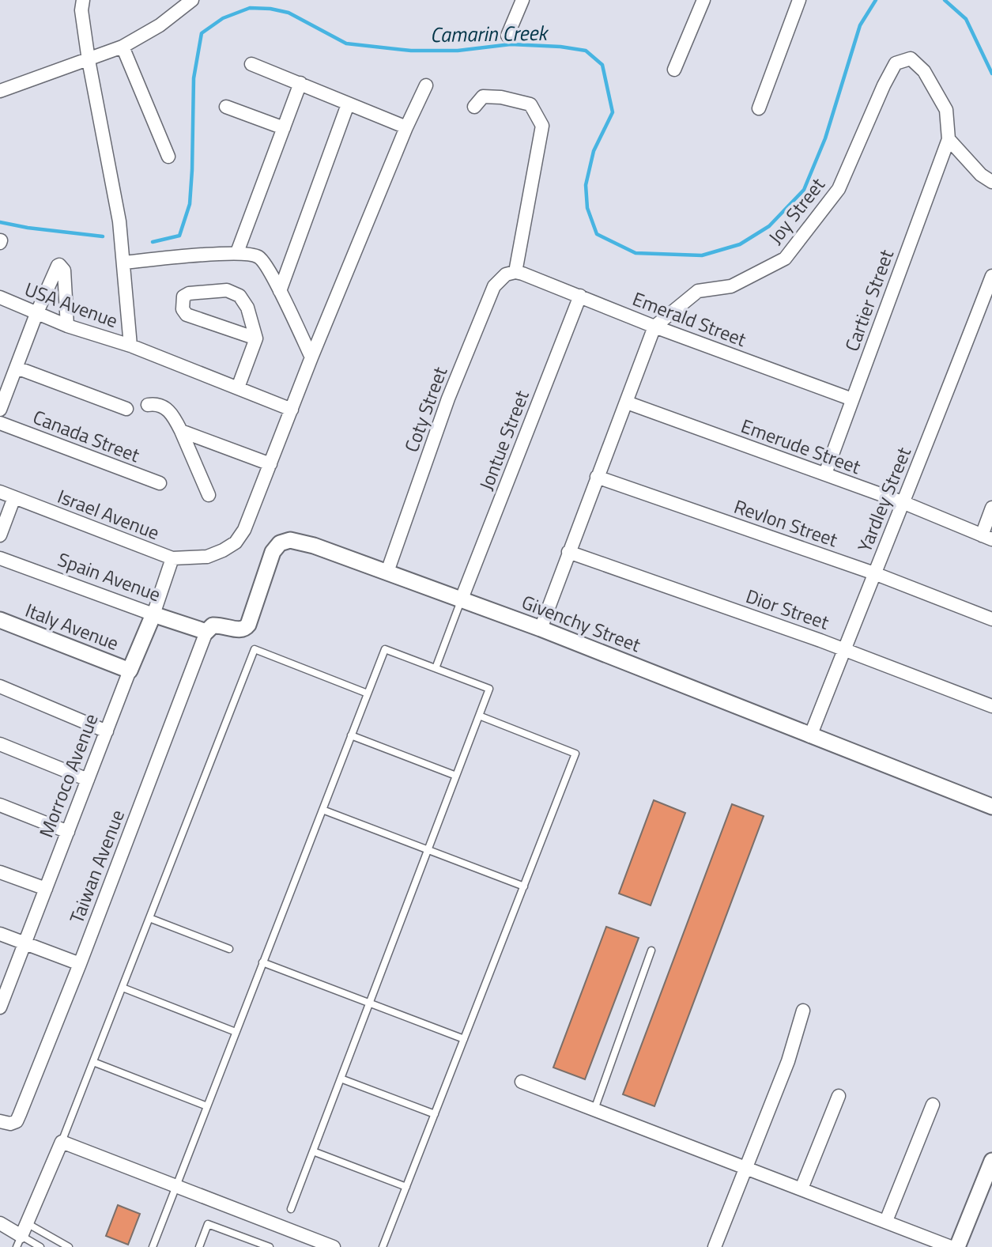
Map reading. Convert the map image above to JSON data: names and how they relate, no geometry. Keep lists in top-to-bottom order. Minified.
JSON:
{"streets":{"street":["Joy Street","Cartier Street","USA Avenue","Emerald Street","Coty Street","Canada Street","Jontue Street","Emerude Street","Yardley Street","Israel Avenue","Revlon Street","Spain Avenue","Dior Street","Givenchy Street","Italy Avenue","Morroco Avenue","Taiwan Avenue"]},"crossings":[["Joy Street","Cartier Street"],["Joy Street","Emerald Street"],["Cartier Street","Emerald Street"],["Cartier Street","Emerude Street"],["Emerald Street","Coty Street"],["Emerald Street","Jontue Street"],["Coty Street","Givenchy Street"],["Jontue Street","Givenchy Street"],["Emerude Street","Yardley Street"],["Yardley Street","Revlon Street"],["Yardley Street","Dior Street"],["Yardley Street","Givenchy Street"],["Israel Avenue","Morroco Avenue"],["Spain Avenue","Givenchy Street"],["Spain Avenue","Morroco Avenue"],["Spain Avenue","Taiwan Avenue"],["Givenchy Street","Taiwan Avenue"],["Italy Avenue","Morroco Avenue"]],"water":["Camarin Creek"]}
